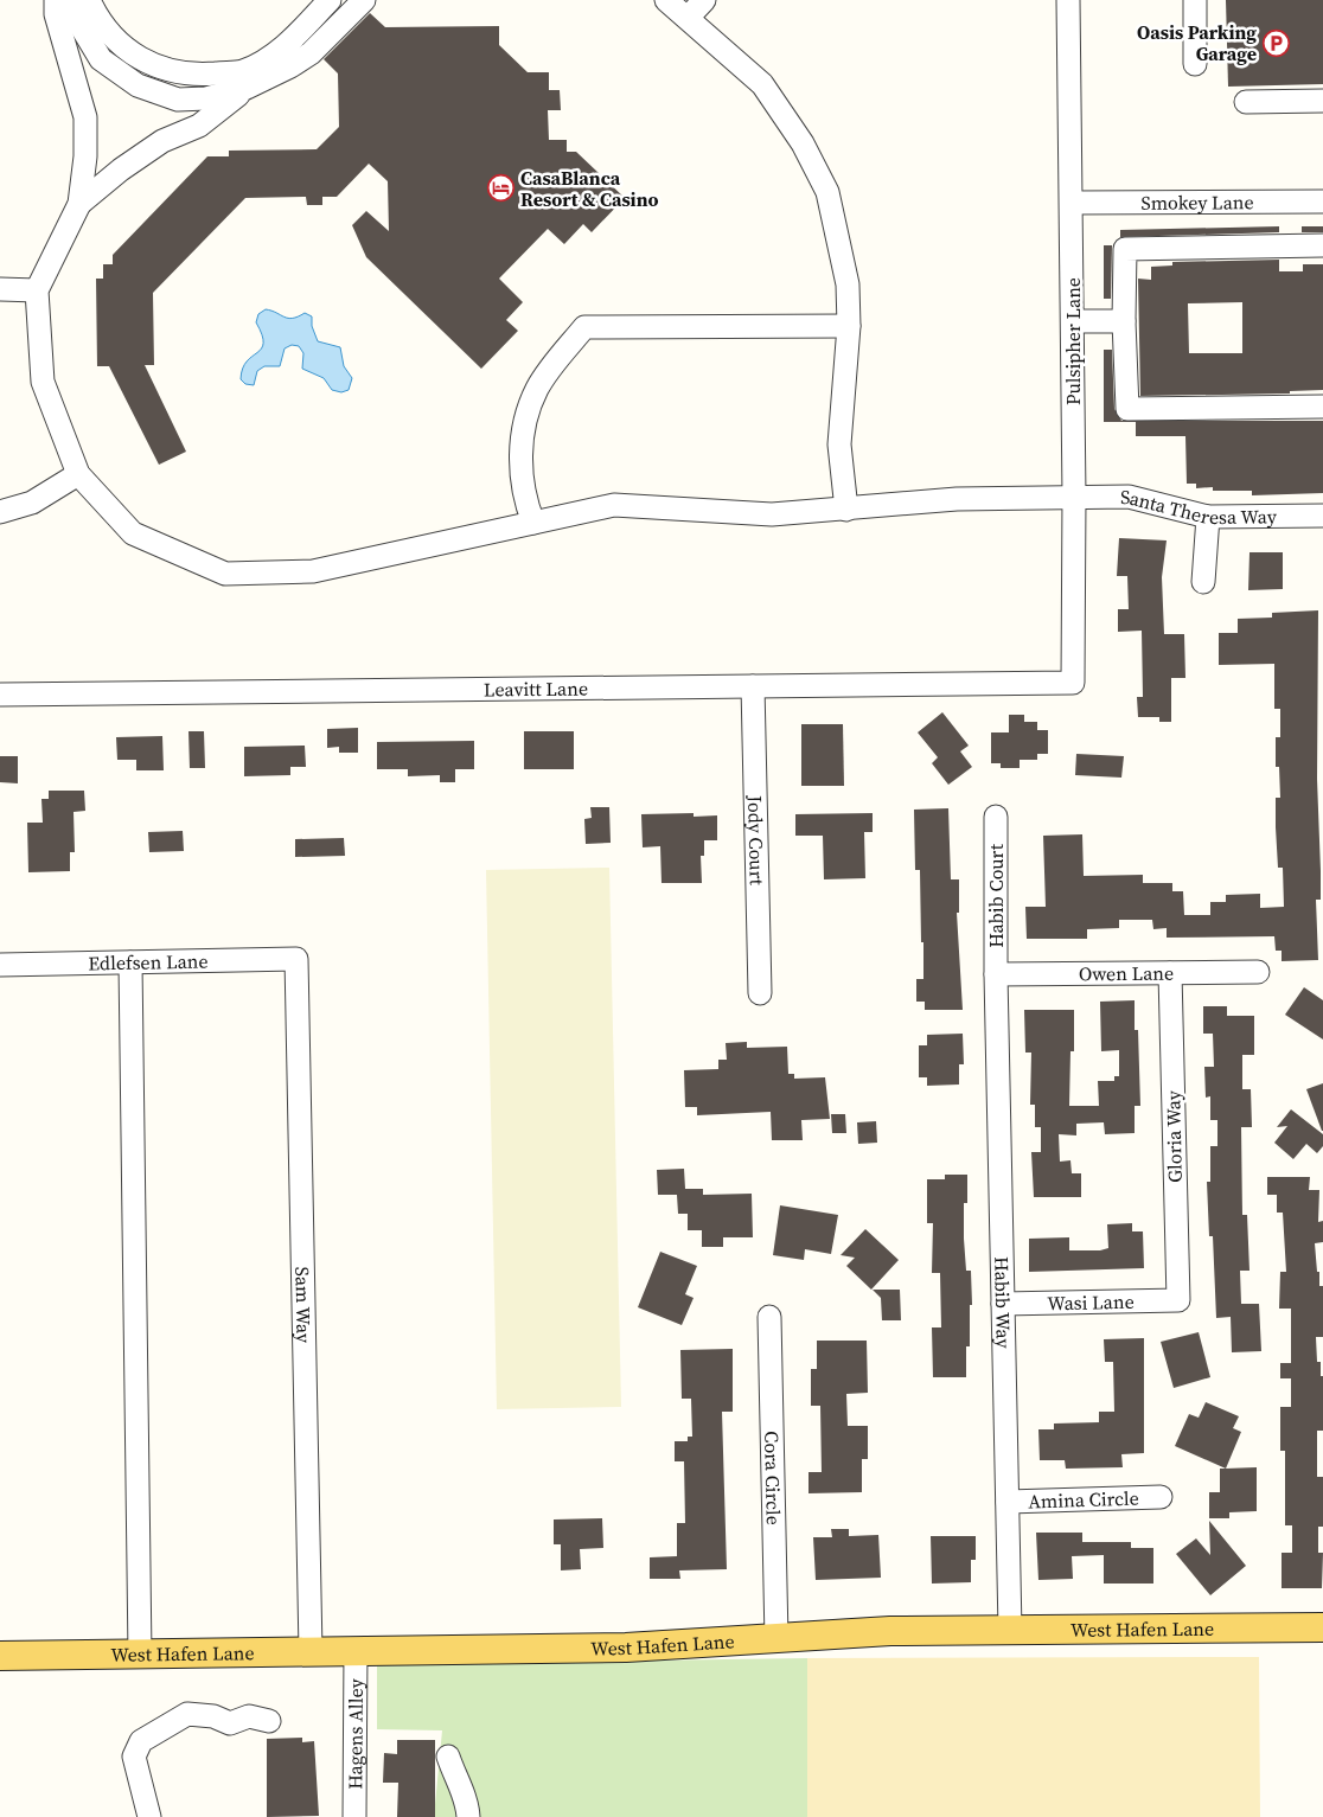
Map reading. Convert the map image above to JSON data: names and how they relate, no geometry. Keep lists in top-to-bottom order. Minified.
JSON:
{"streets":{"main road":["West Hafen Lane"],"street":["Smokey Lane","Pulsipher Lane","Santa Theresa Way","Leavitt Lane","Jody Court","Habib Court","Edlefsen Lane","Owen Lane","Gloria Way","Habib Way","Wasi Lane","Sam Way","Cora Circle","Amina Circle","Hagens Alley"]},"crossings":[["Smokey Lane","Pulsipher Lane"],["Pulsipher Lane","Santa Theresa Way"],["Pulsipher Lane","Leavitt Lane"],["Leavitt Lane","Jody Court"],["Habib Court","Owen Lane"],["Habib Court","Habib Way"],["Edlefsen Lane","Sam Way"],["Owen Lane","Gloria Way"],["Owen Lane","Habib Way"],["Gloria Way","Wasi Lane"],["Habib Way","Wasi Lane"],["Habib Way","Amina Circle"],["Habib Way","West Hafen Lane"],["Sam Way","West Hafen Lane"],["Cora Circle","West Hafen Lane"],["West Hafen Lane","Hagens Alley"]],"places":{"parking":["Oasis Parking Garage"],"hotel":["CasaBlanca Resort & Casino"]}}
